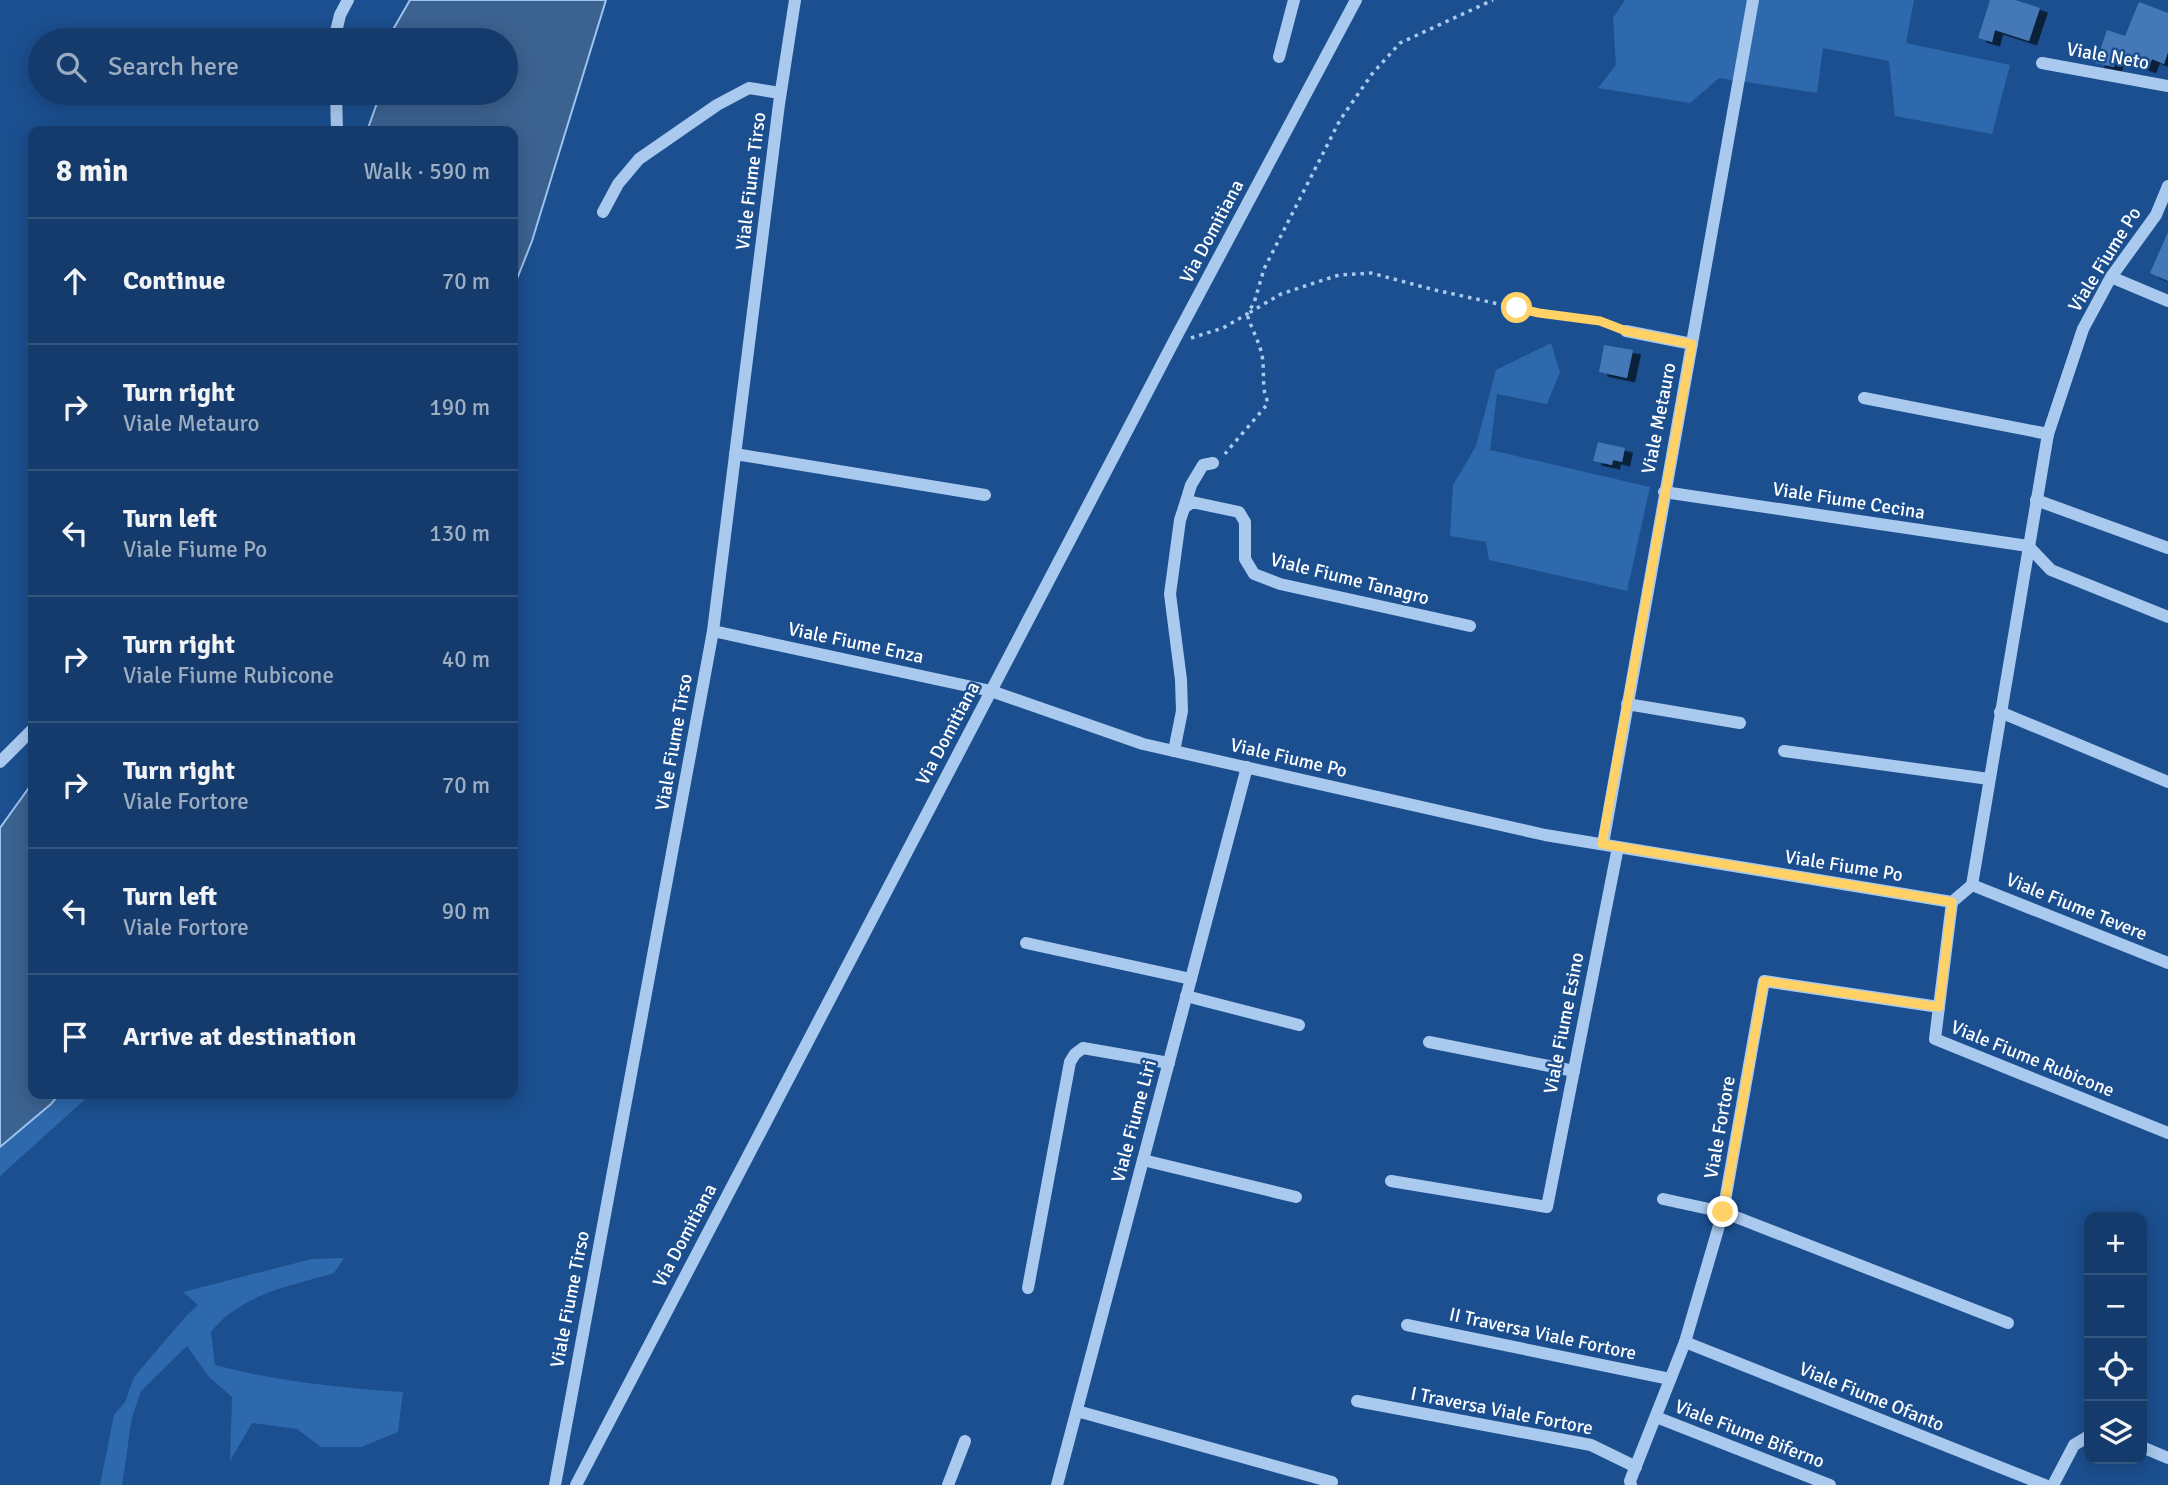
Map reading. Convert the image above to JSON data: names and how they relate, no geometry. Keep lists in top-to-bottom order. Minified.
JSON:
{"streets":{"street":["Viale Neto","Viale Fiume Tirso","Via Domitiana","Viale Fiume Po","Viale Metauro","Viale Fiume Cecina","Viale Fiume Tanagro","Viale Fiume Enza","Viale Fiume Tevere","Viale Fiume Esino","Viale Fiume Rubicone","Viale Fiume Liri","Viale Fortore","II Traversa Viale Fortore","Viale Fiume Ofanto","I Traversa Viale Fortore","Viale Fiume Biferno"]},"crossings":[["Viale Fiume Tirso","Viale Fiume Enza"],["Via Domitiana","Viale Fiume Po"],["Via Domitiana","Viale Fiume Enza"],["Viale Fiume Po","Viale Metauro"],["Viale Fiume Po","Viale Fiume Cecina"],["Viale Fiume Po","Viale Fiume Enza"],["Viale Fiume Po","Viale Fiume Tevere"],["Viale Fiume Po","Viale Fiume Esino"],["Viale Fiume Po","Viale Fiume Rubicone"],["Viale Fiume Po","Viale Fiume Liri"],["Viale Metauro","Viale Fiume Cecina"],["Viale Fiume Rubicone","Viale Fortore"],["Viale Fortore","II Traversa Viale Fortore"],["Viale Fortore","Viale Fiume Ofanto"],["Viale Fortore","I Traversa Viale Fortore"],["Viale Fortore","Viale Fiume Biferno"]],"page":{"search":"Search here","heading":["8 min","Walk · 590 m"],"list":[["Continue","70 m"],["Turn right","Viale Metauro","190 m"],["Turn left","Viale Fiume Po","130 m"],["Turn right","Viale Fiume Rubicone","40 m"],["Turn right","Viale Fortore","70 m"],["Turn left","Viale Fortore","90 m"],"Arrive at destination"],"map_buttons":["+","−"]}}
